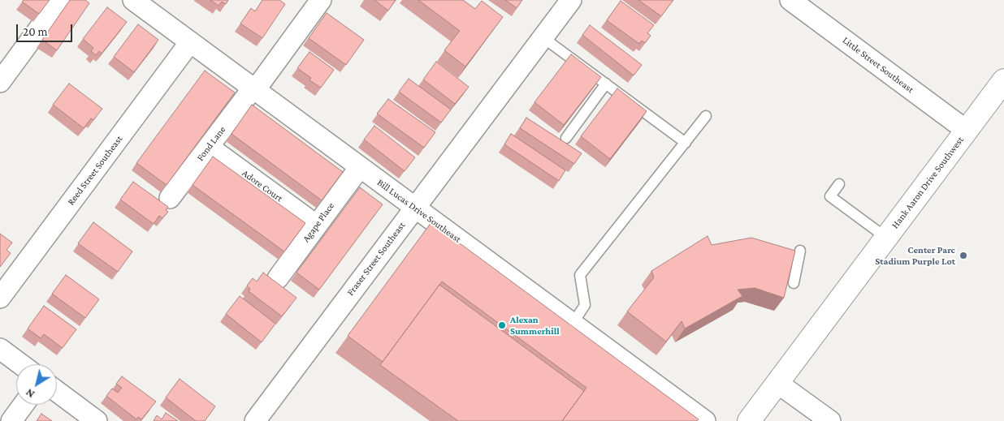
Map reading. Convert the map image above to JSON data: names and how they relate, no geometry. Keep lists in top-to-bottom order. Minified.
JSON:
{"streets":{"main road":["Hank Aaron Drive Southwest"],"street":["Little Street Southeast","Fond Lane","Reed Street Southeast","Adore Court","Bill Lucas Drive Southeast","Agape Place","Fraser Street Southeast"]},"crossings":[["Little Street Southeast","Hank Aaron Drive Southwest"],["Fond Lane","Adore Court"],["Fond Lane","Bill Lucas Drive Southeast"],["Reed Street Southeast","Bill Lucas Drive Southeast"],["Adore Court","Agape Place"],["Bill Lucas Drive Southeast","Agape Place"],["Bill Lucas Drive Southeast","Fraser Street Southeast"]],"places":["Center Parc Stadium Purple Lot","Alexan Summerhill"],"scale_bar":"20 m","north":"bottom left"}
